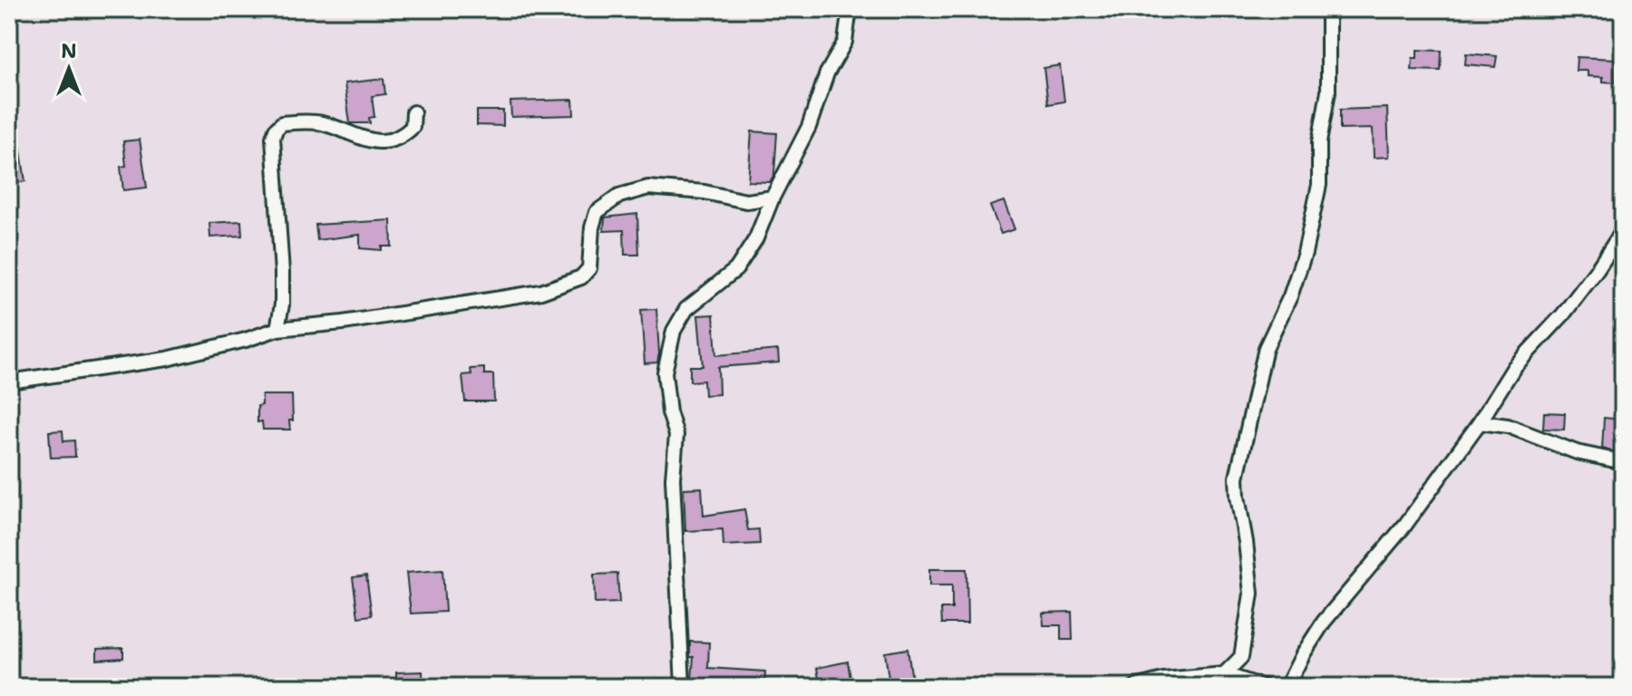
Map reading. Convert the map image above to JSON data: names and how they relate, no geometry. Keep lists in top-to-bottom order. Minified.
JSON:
{"north":"top"}
